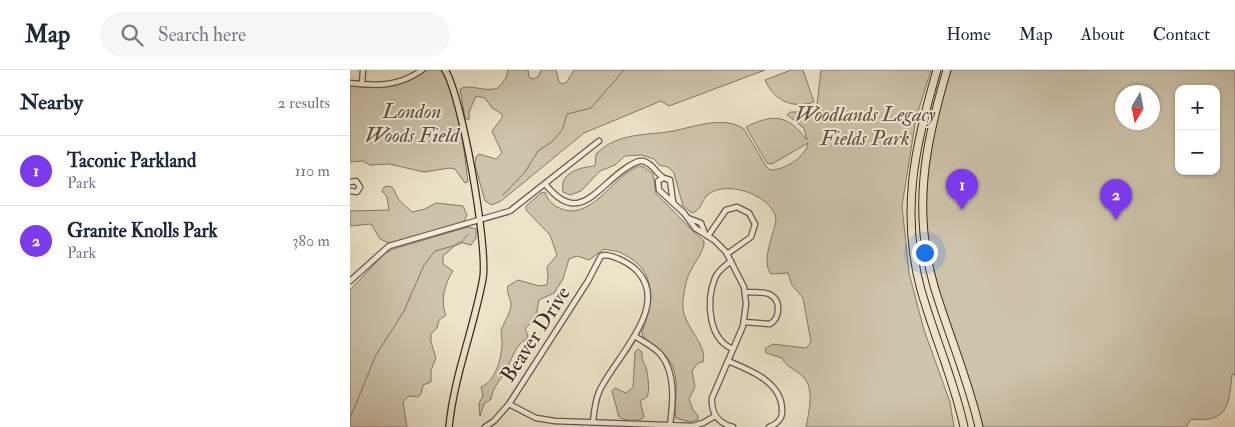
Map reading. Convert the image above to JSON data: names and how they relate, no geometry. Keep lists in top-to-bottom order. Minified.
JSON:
{"streets":{"street":["Beaver Drive"]},"parks":["London Woods Field","Woodlands Legacy Fields Park"],"north":"bottom","page":{"header":"Map","search":"Search here","nav":["Home","Map","About","Contact"],"heading":["Nearby","2 results"],"map_buttons":["+","−"],"list":[{"mark":"1","name":"Taconic Parkland","note":"Park","value":"110 m"},{"mark":"2","name":"Granite Knolls Park","note":"Park","value":"380 m"}],"pins":["1","2"]}}
